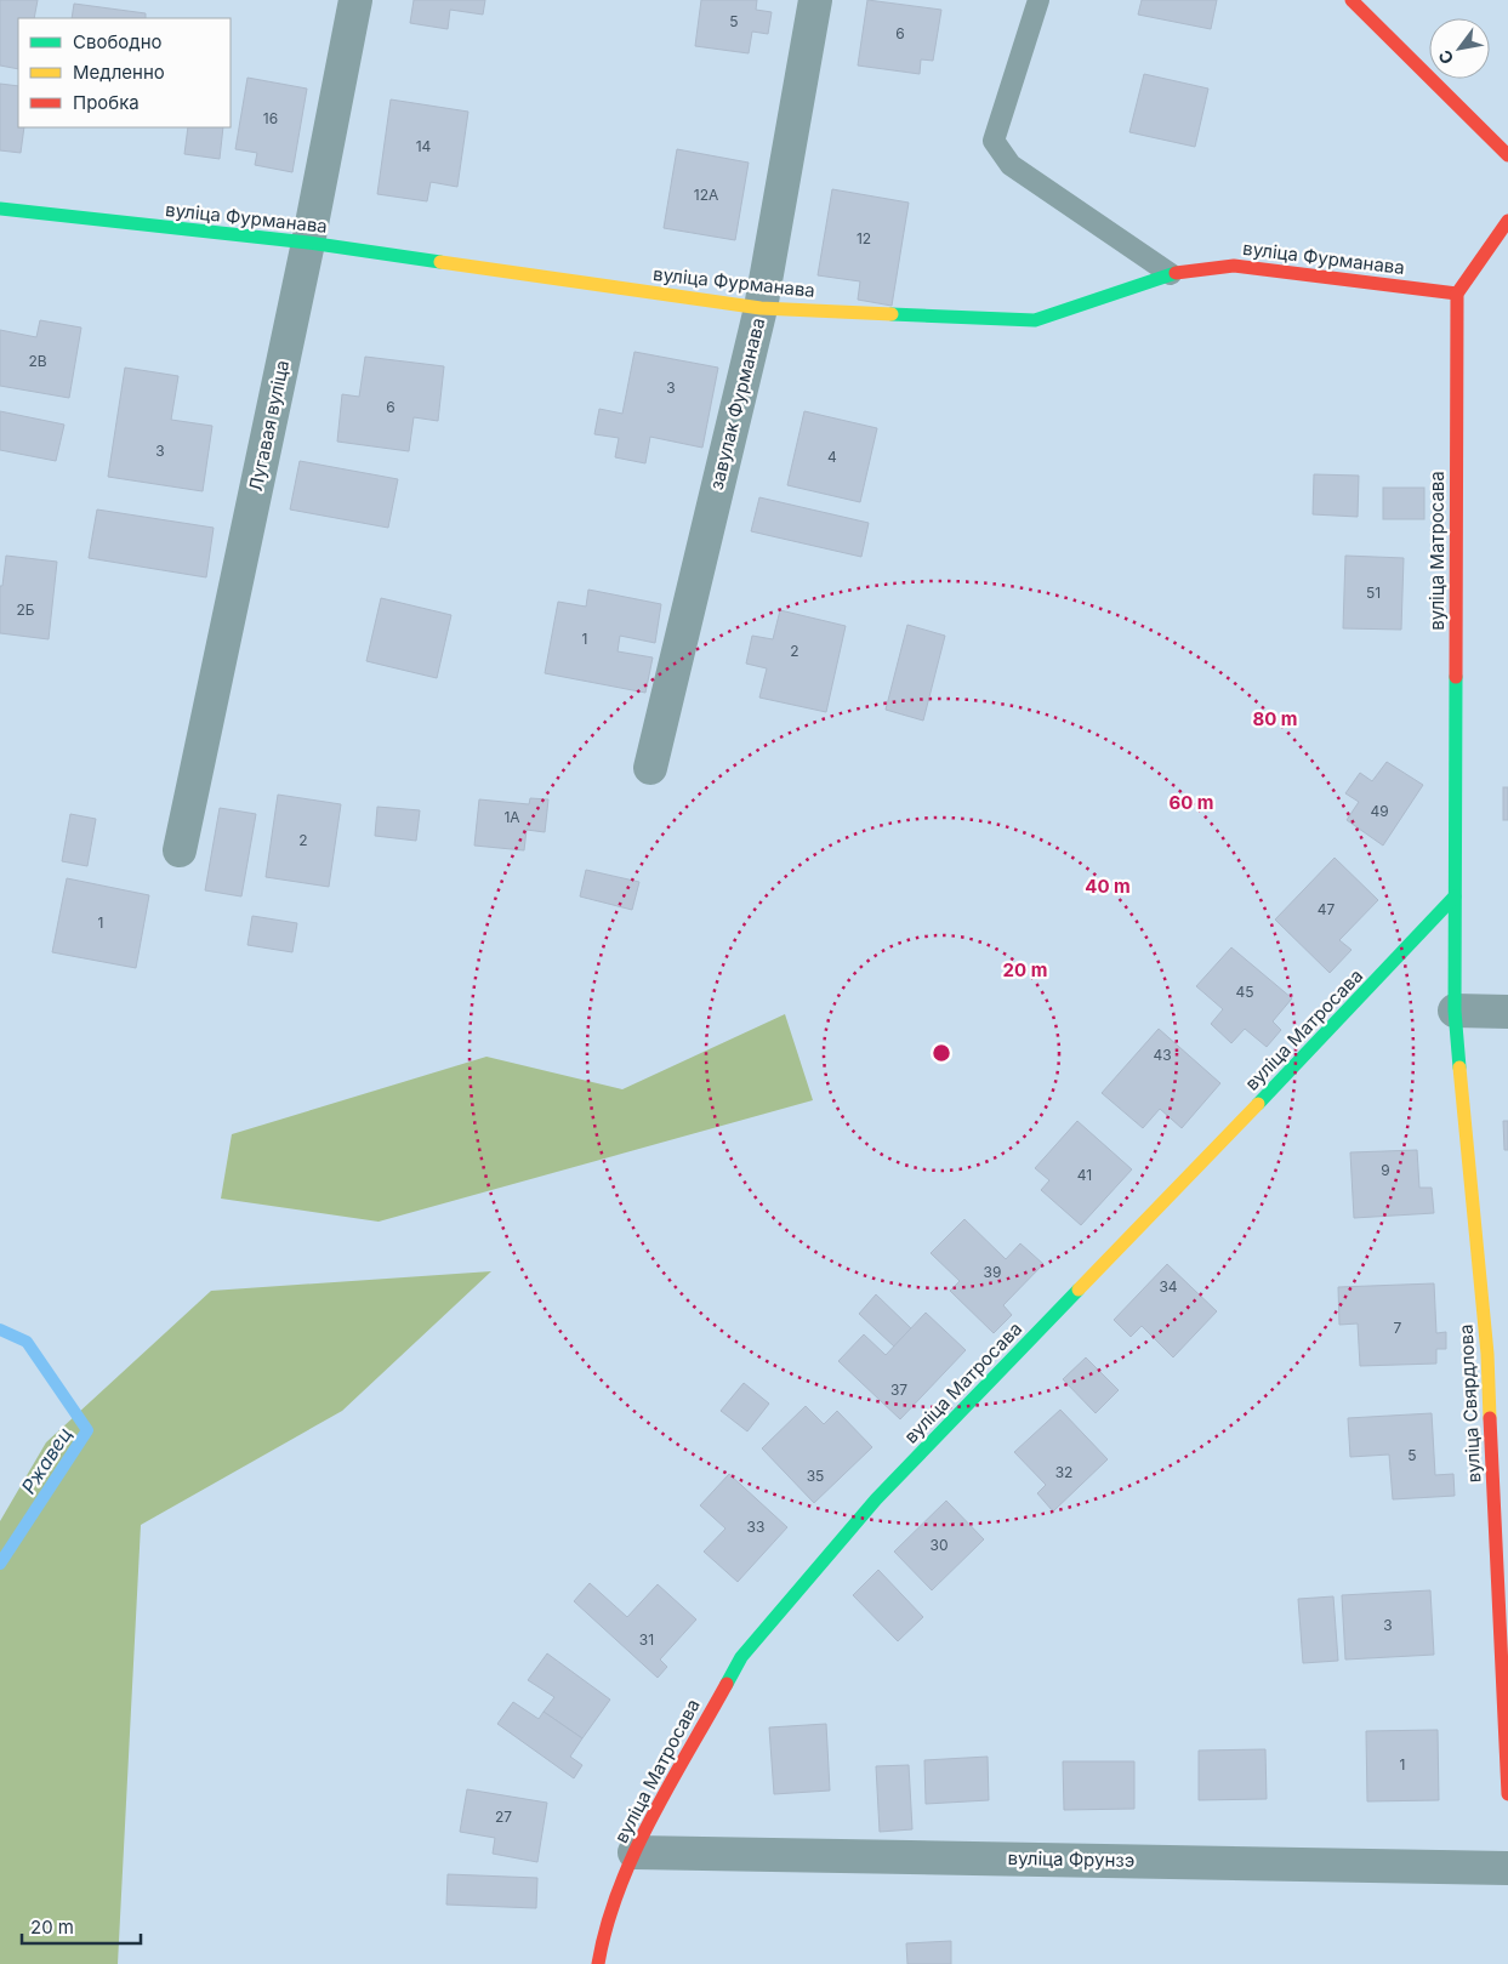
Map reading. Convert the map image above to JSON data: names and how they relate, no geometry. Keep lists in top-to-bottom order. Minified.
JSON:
{"streets":{"street":["вуліца Фурманава","завулак Фурманава","Лугавая вуліца","вуліца Матросава","вуліца Свярдлова","вуліца Фрунзэ"]},"crossings":[["вуліца Фурманава","завулак Фурманава"],["вуліца Фурманава","Лугавая вуліца"],["вуліца Фурманава","вуліца Матросава"],["вуліца Матросава","вуліца Свярдлова"],["вуліца Матросава","вуліца Фрунзэ"]],"water":["Ржавец"],"house_numbers":["5","6","16","14","12А","12","2В","3","6","3","4","51","2Б","1","2","49","1А","2","47","1","45","43","9","41","39","34","7","37","5","32","35","33","30","3","31","1","27"],"legend":["Свободно","Медленно","Пробка"],"scale_bar":"20 m","north":"bottom left","rings":["80 m","60 m","40 m","20 m"]}
